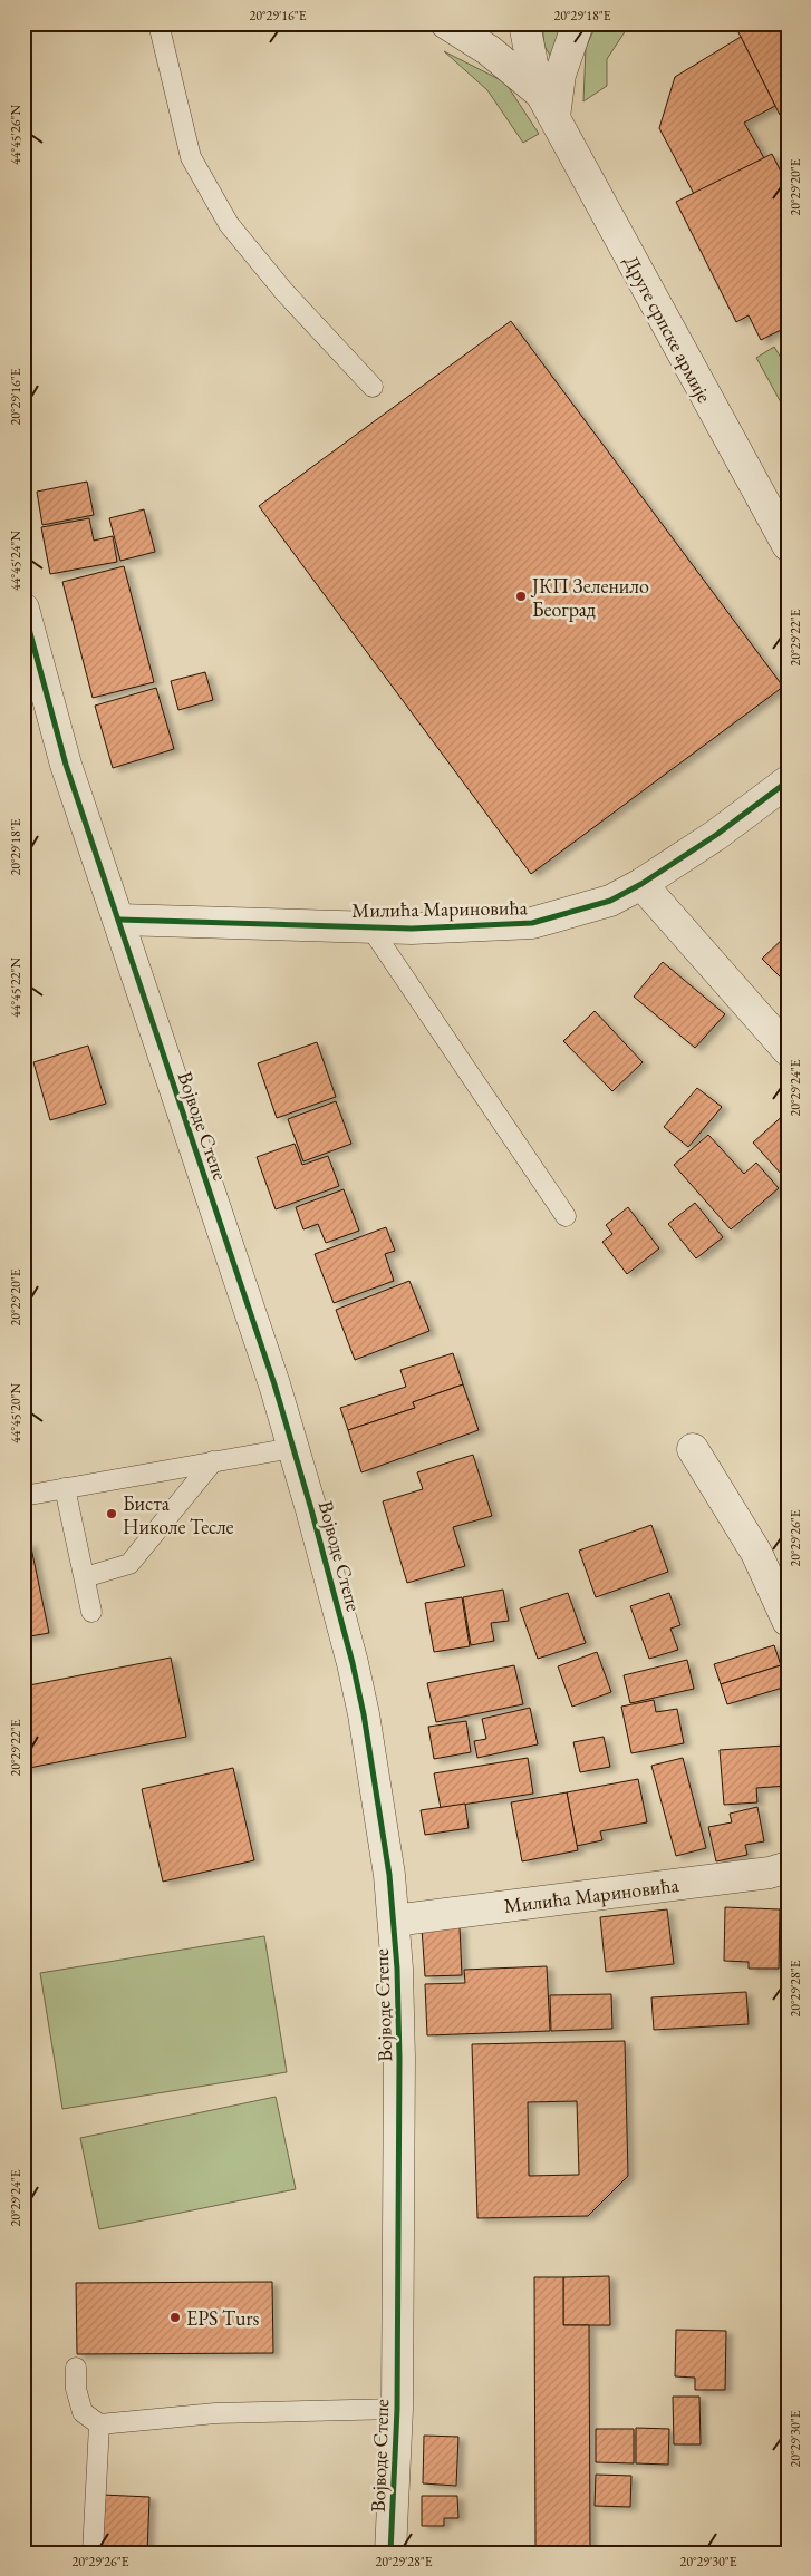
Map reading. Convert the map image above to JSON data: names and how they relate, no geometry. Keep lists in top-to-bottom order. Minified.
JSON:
{"streets":{"street":["Друге српске армије","Милића Мариновића","Војводе Степе"]},"crossings":[["Милића Мариновића","Војводе Степе"]],"places":["ЈКП Зеленило Београд","Биста Николе Тесле","EPS Turs"],"coordinates":["20°29'16\"E","20°29'18\"E","44°45'26\"N","20°29'20\"E","44°45'24\"N","20°29'22\"E","44°45'22\"N","20°29'24\"E","44°45'20\"N","20°29'26\"E","20°29'28\"E","20°29'30\"E"]}
